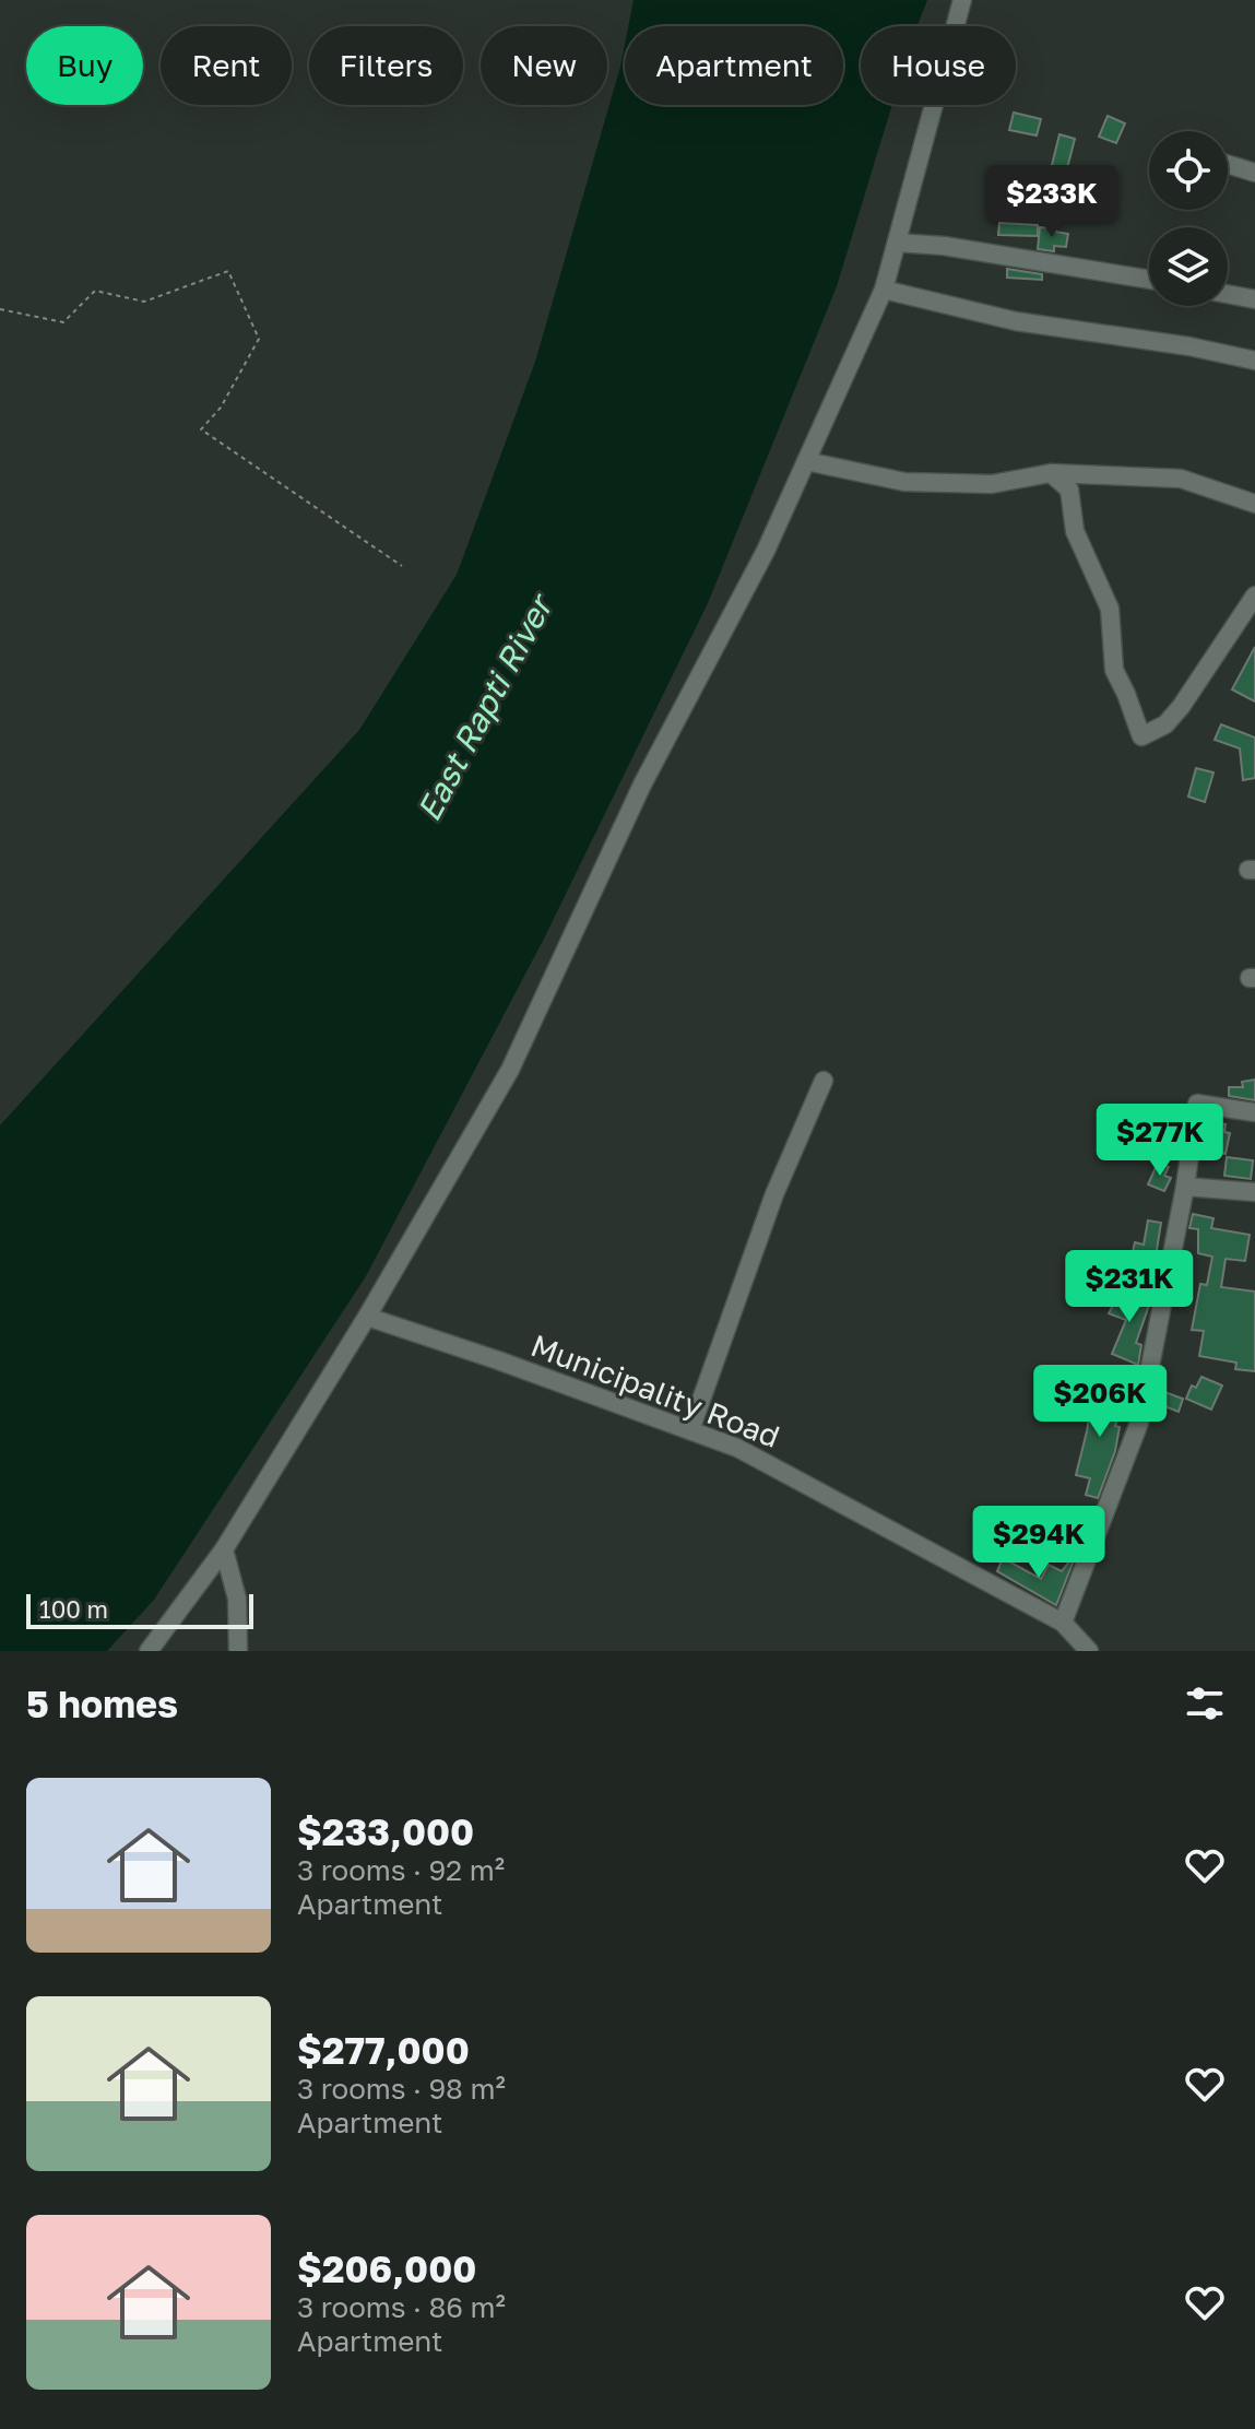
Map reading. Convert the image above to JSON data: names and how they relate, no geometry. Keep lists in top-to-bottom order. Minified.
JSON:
{"streets":{"street":["Municipality Road"]},"water":["East Rapti River"],"scale_bar":"100 m","page":{"chip":["Buy","Rent","Filters","New","Apartment","House"],"price":["$233K","$277K","$231K","$206K","$294K"],"scale":"100 m","heading":"5 homes","list":[{"name":"$233,000","note":"3 rooms · 92 m² · Apartment"},{"name":"$277,000","note":"3 rooms · 98 m² · Apartment"},{"name":"$206,000","note":"3 rooms · 86 m² · Apartment"}]}}
